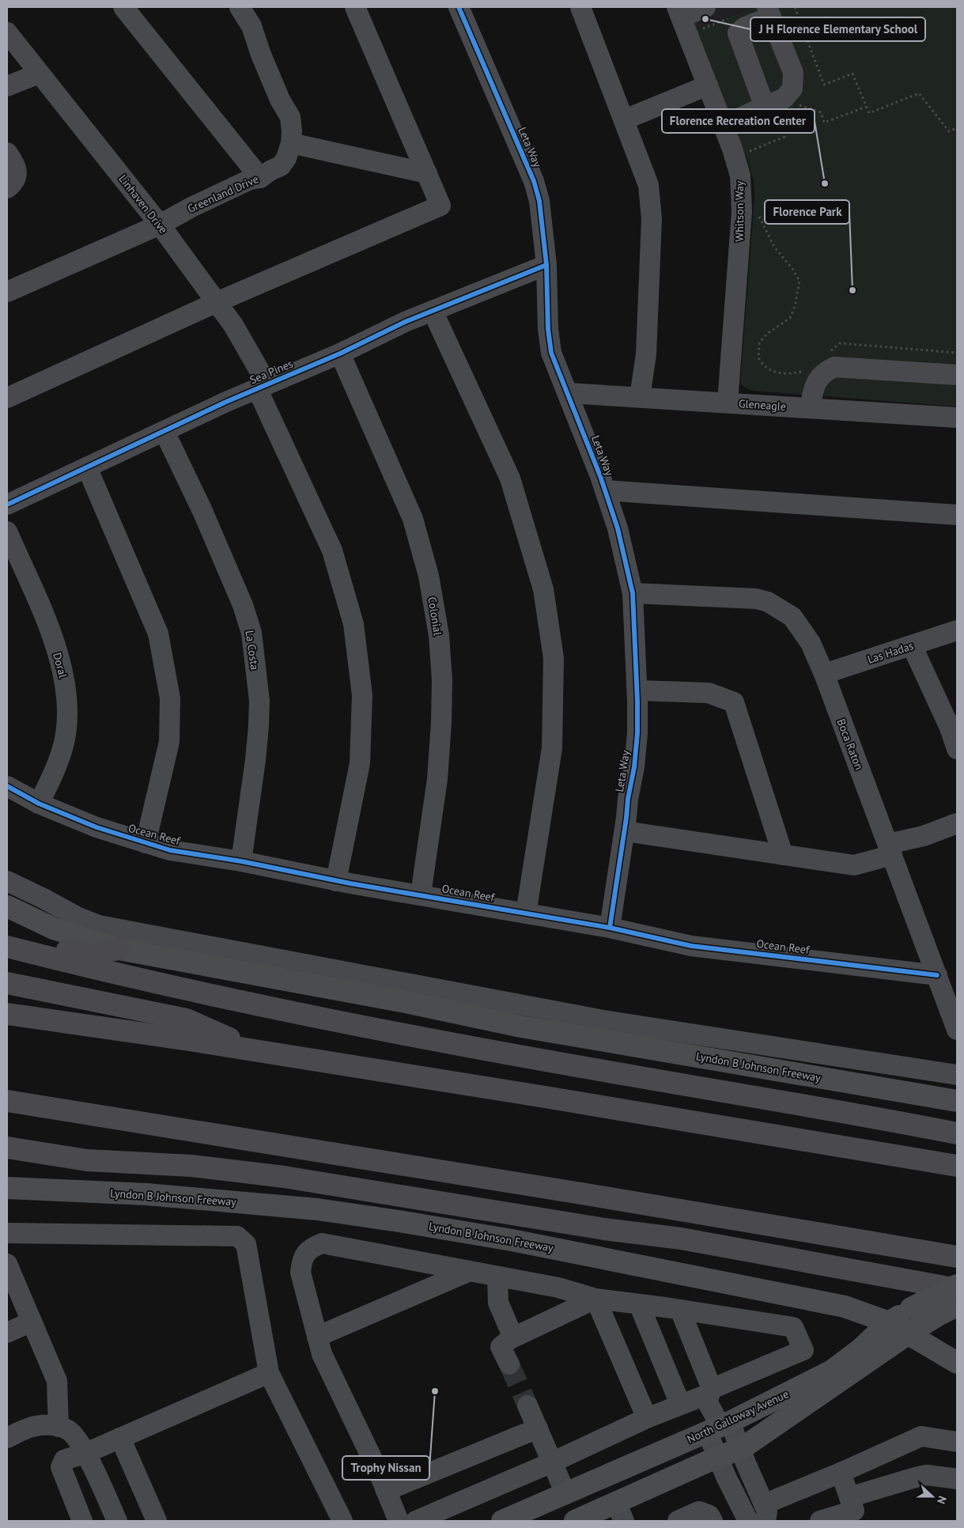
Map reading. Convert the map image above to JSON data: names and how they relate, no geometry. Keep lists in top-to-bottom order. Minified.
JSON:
{"streets":{"main road":["Lyndon B Johnson Freeway","North Galloway Avenue"],"street":["Leta Way","Greenland Drive","Linhaven Drive","Whitson Way","Sea Pines","Gleneagle","Colonial","La Costa","Las Hadas","Doral","Boca Raton","Ocean Reef"]},"crossings":[["Leta Way","Sea Pines"],["Leta Way","Gleneagle"],["Leta Way","Boca Raton"],["Leta Way","Ocean Reef"],["Greenland Drive","Linhaven Drive"],["Linhaven Drive","Sea Pines"],["Linhaven Drive","Ocean Reef"],["Whitson Way","Gleneagle"],["Sea Pines","Colonial"],["Sea Pines","La Costa"],["Colonial","Ocean Reef"],["La Costa","Ocean Reef"],["Las Hadas","Boca Raton"],["Doral","Ocean Reef"],["Boca Raton","Ocean Reef"],["Lyndon B Johnson Freeway","North Galloway Avenue"]],"places":["J H Florence Elementary School","Florence Recreation Center","Florence Park","Trophy Nissan"],"north":"right"}
